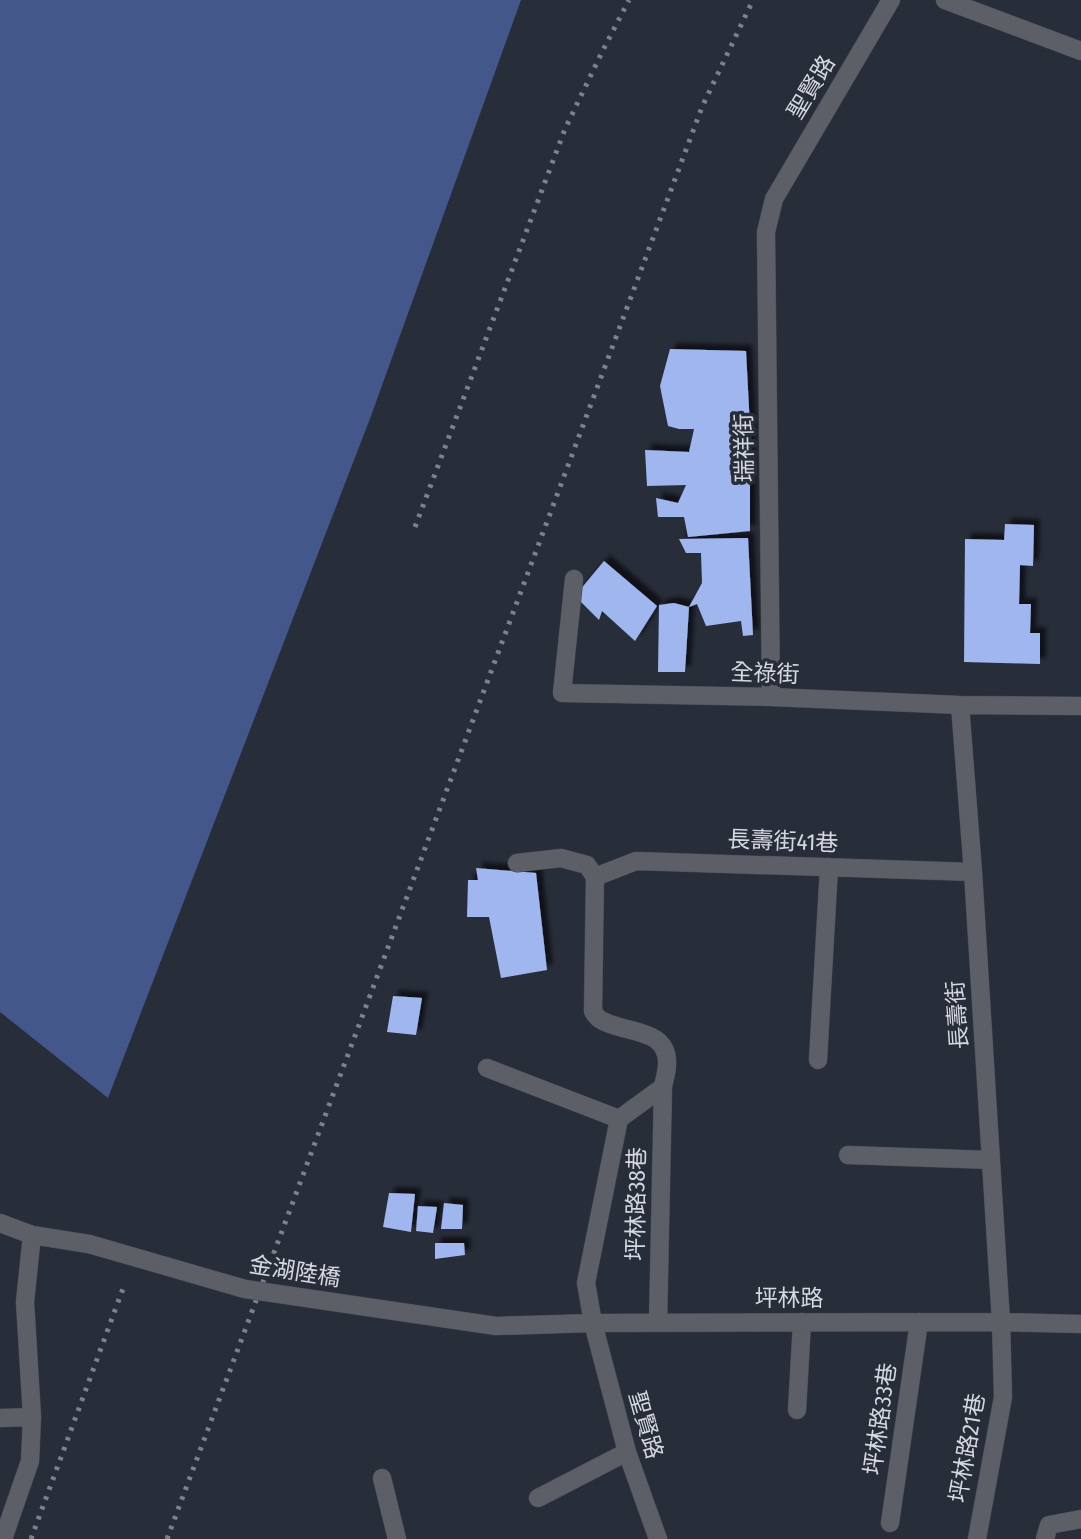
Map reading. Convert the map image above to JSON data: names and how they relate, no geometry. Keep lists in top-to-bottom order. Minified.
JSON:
{"streets":{"street":["聖賢路","瑞祥街","全祿街","長壽街41巷","長壽街","坪林路38巷","金湖陸橋","坪林路","坪林路33巷","坪林路21巷"]},"crossings":[["聖賢路","瑞祥街"],["聖賢路","坪林路"],["瑞祥街","全祿街"],["全祿街","長壽街"],["長壽街41巷","長壽街"],["長壽街41巷","坪林路38巷"],["長壽街","坪林路"],["長壽街","坪林路21巷"],["坪林路38巷","坪林路"],["金湖陸橋","坪林路"],["坪林路","坪林路33巷"],["坪林路","坪林路21巷"]]}
